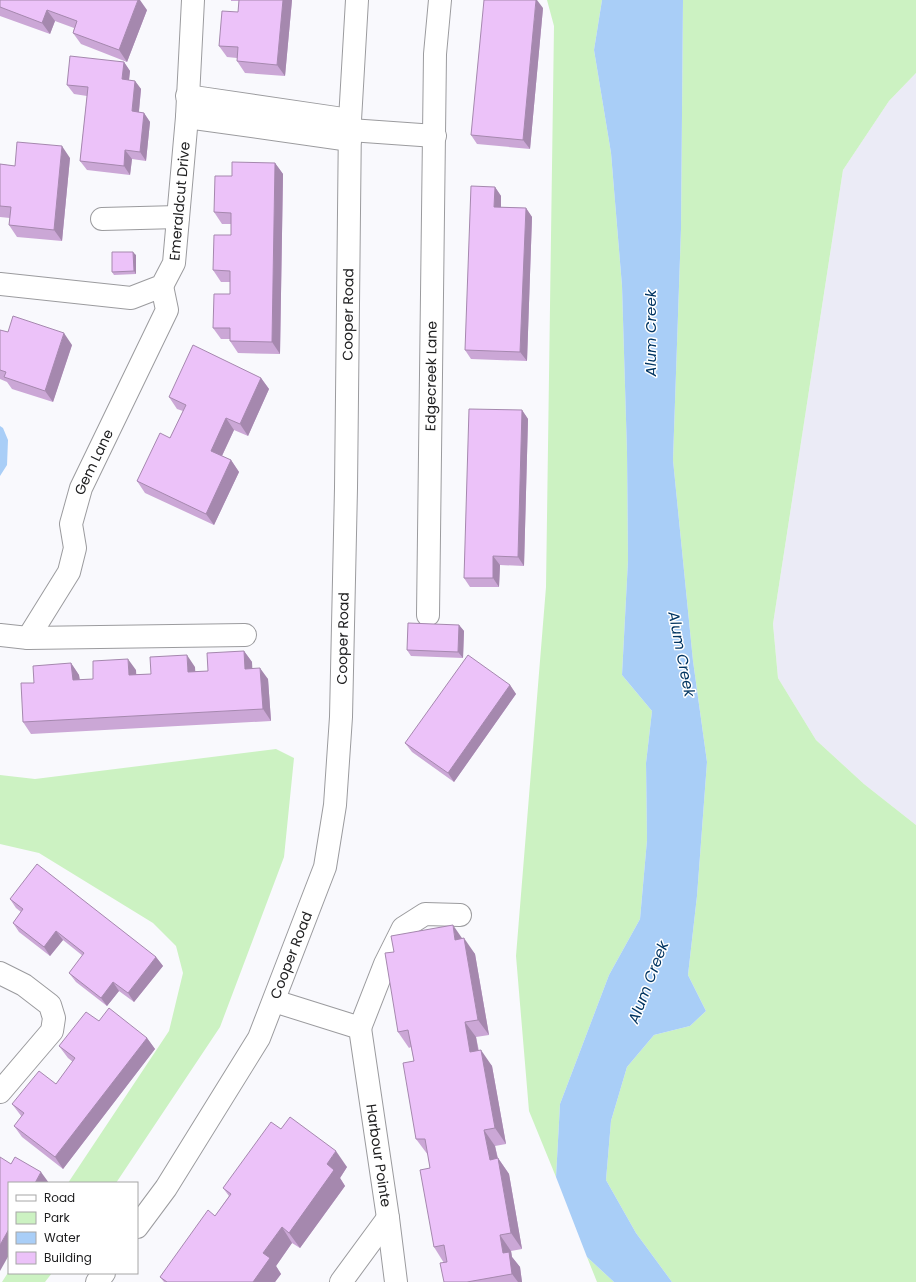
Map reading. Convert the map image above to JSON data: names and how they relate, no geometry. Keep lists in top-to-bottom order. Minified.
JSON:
{"streets":{"street":["Emeraldcut Drive","Cooper Road","Edgecreek Lane","Gem Lane","Harbour Pointe"]},"crossings":[["Emeraldcut Drive","Gem Lane"]],"water":["Alum Creek"],"legend":["Road","Park","Water","Building"]}
